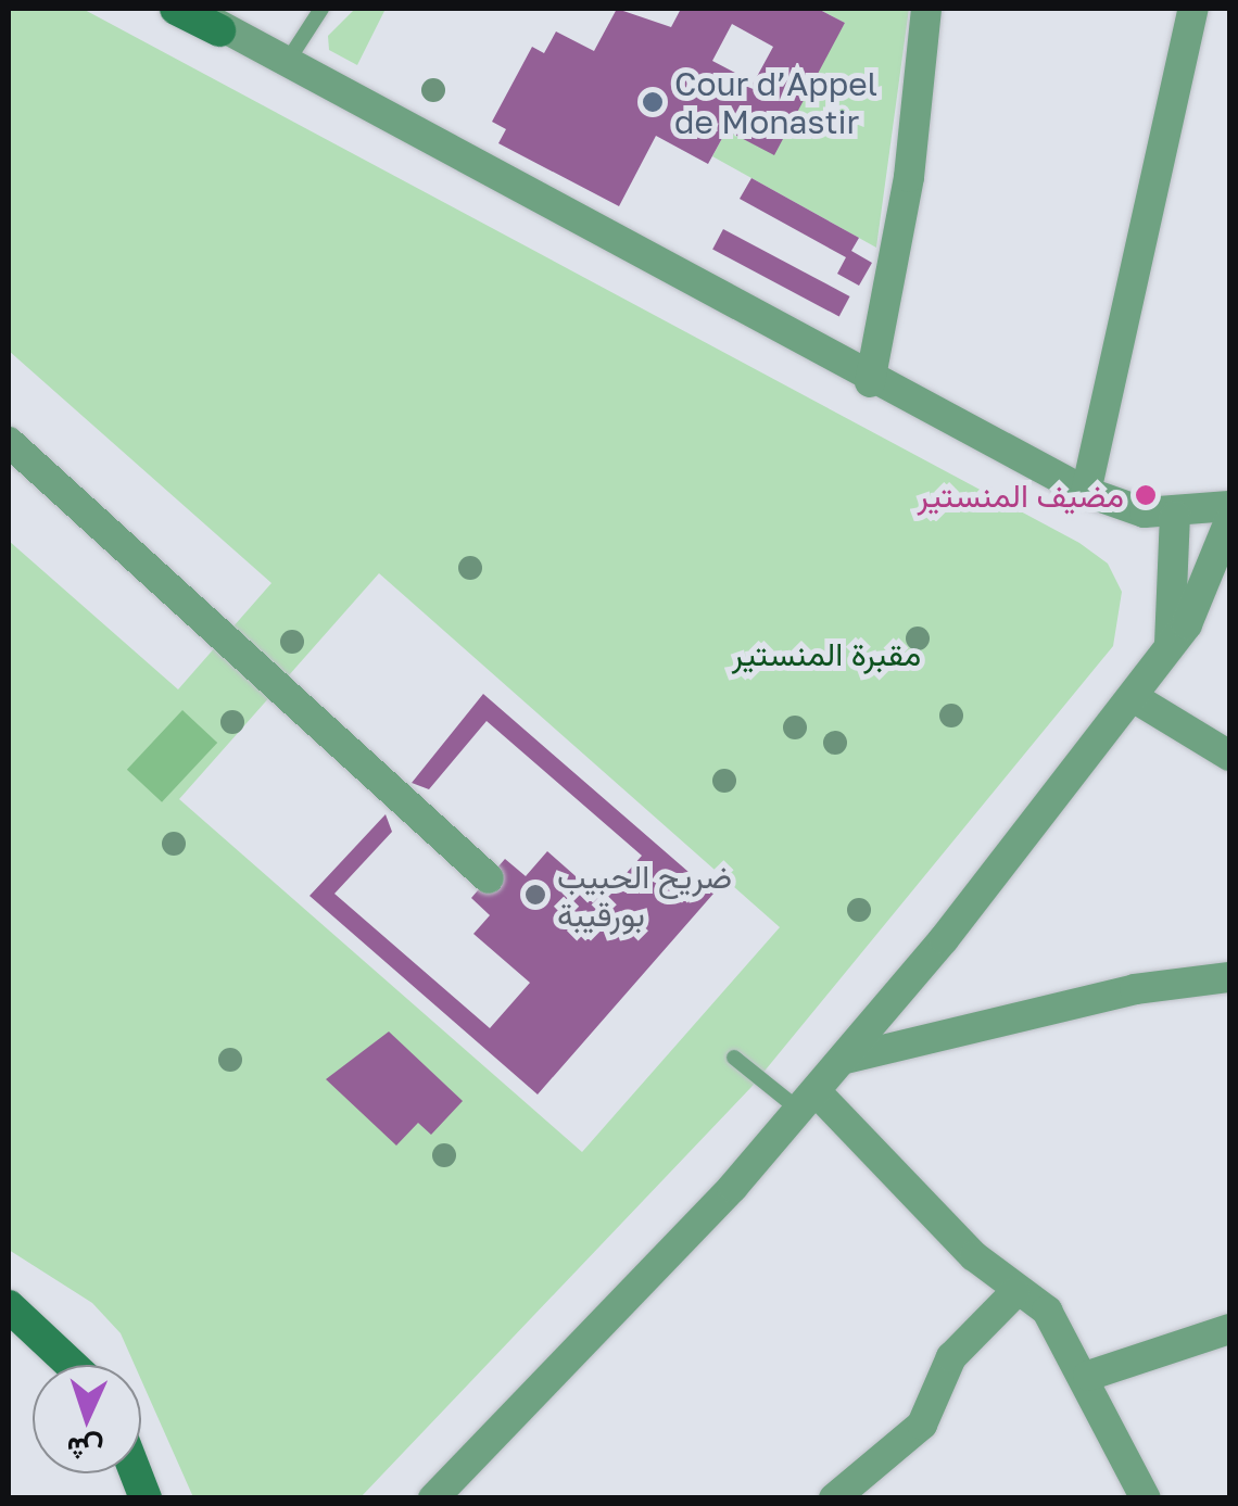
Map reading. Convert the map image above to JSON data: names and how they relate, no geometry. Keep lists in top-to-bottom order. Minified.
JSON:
{"parks":["مقبرة المنستير"],"places":["Cour d’Appel de Monastir","مضيف المنستير","ضريح الحبيب بورقيبة"],"north":"bottom"}
